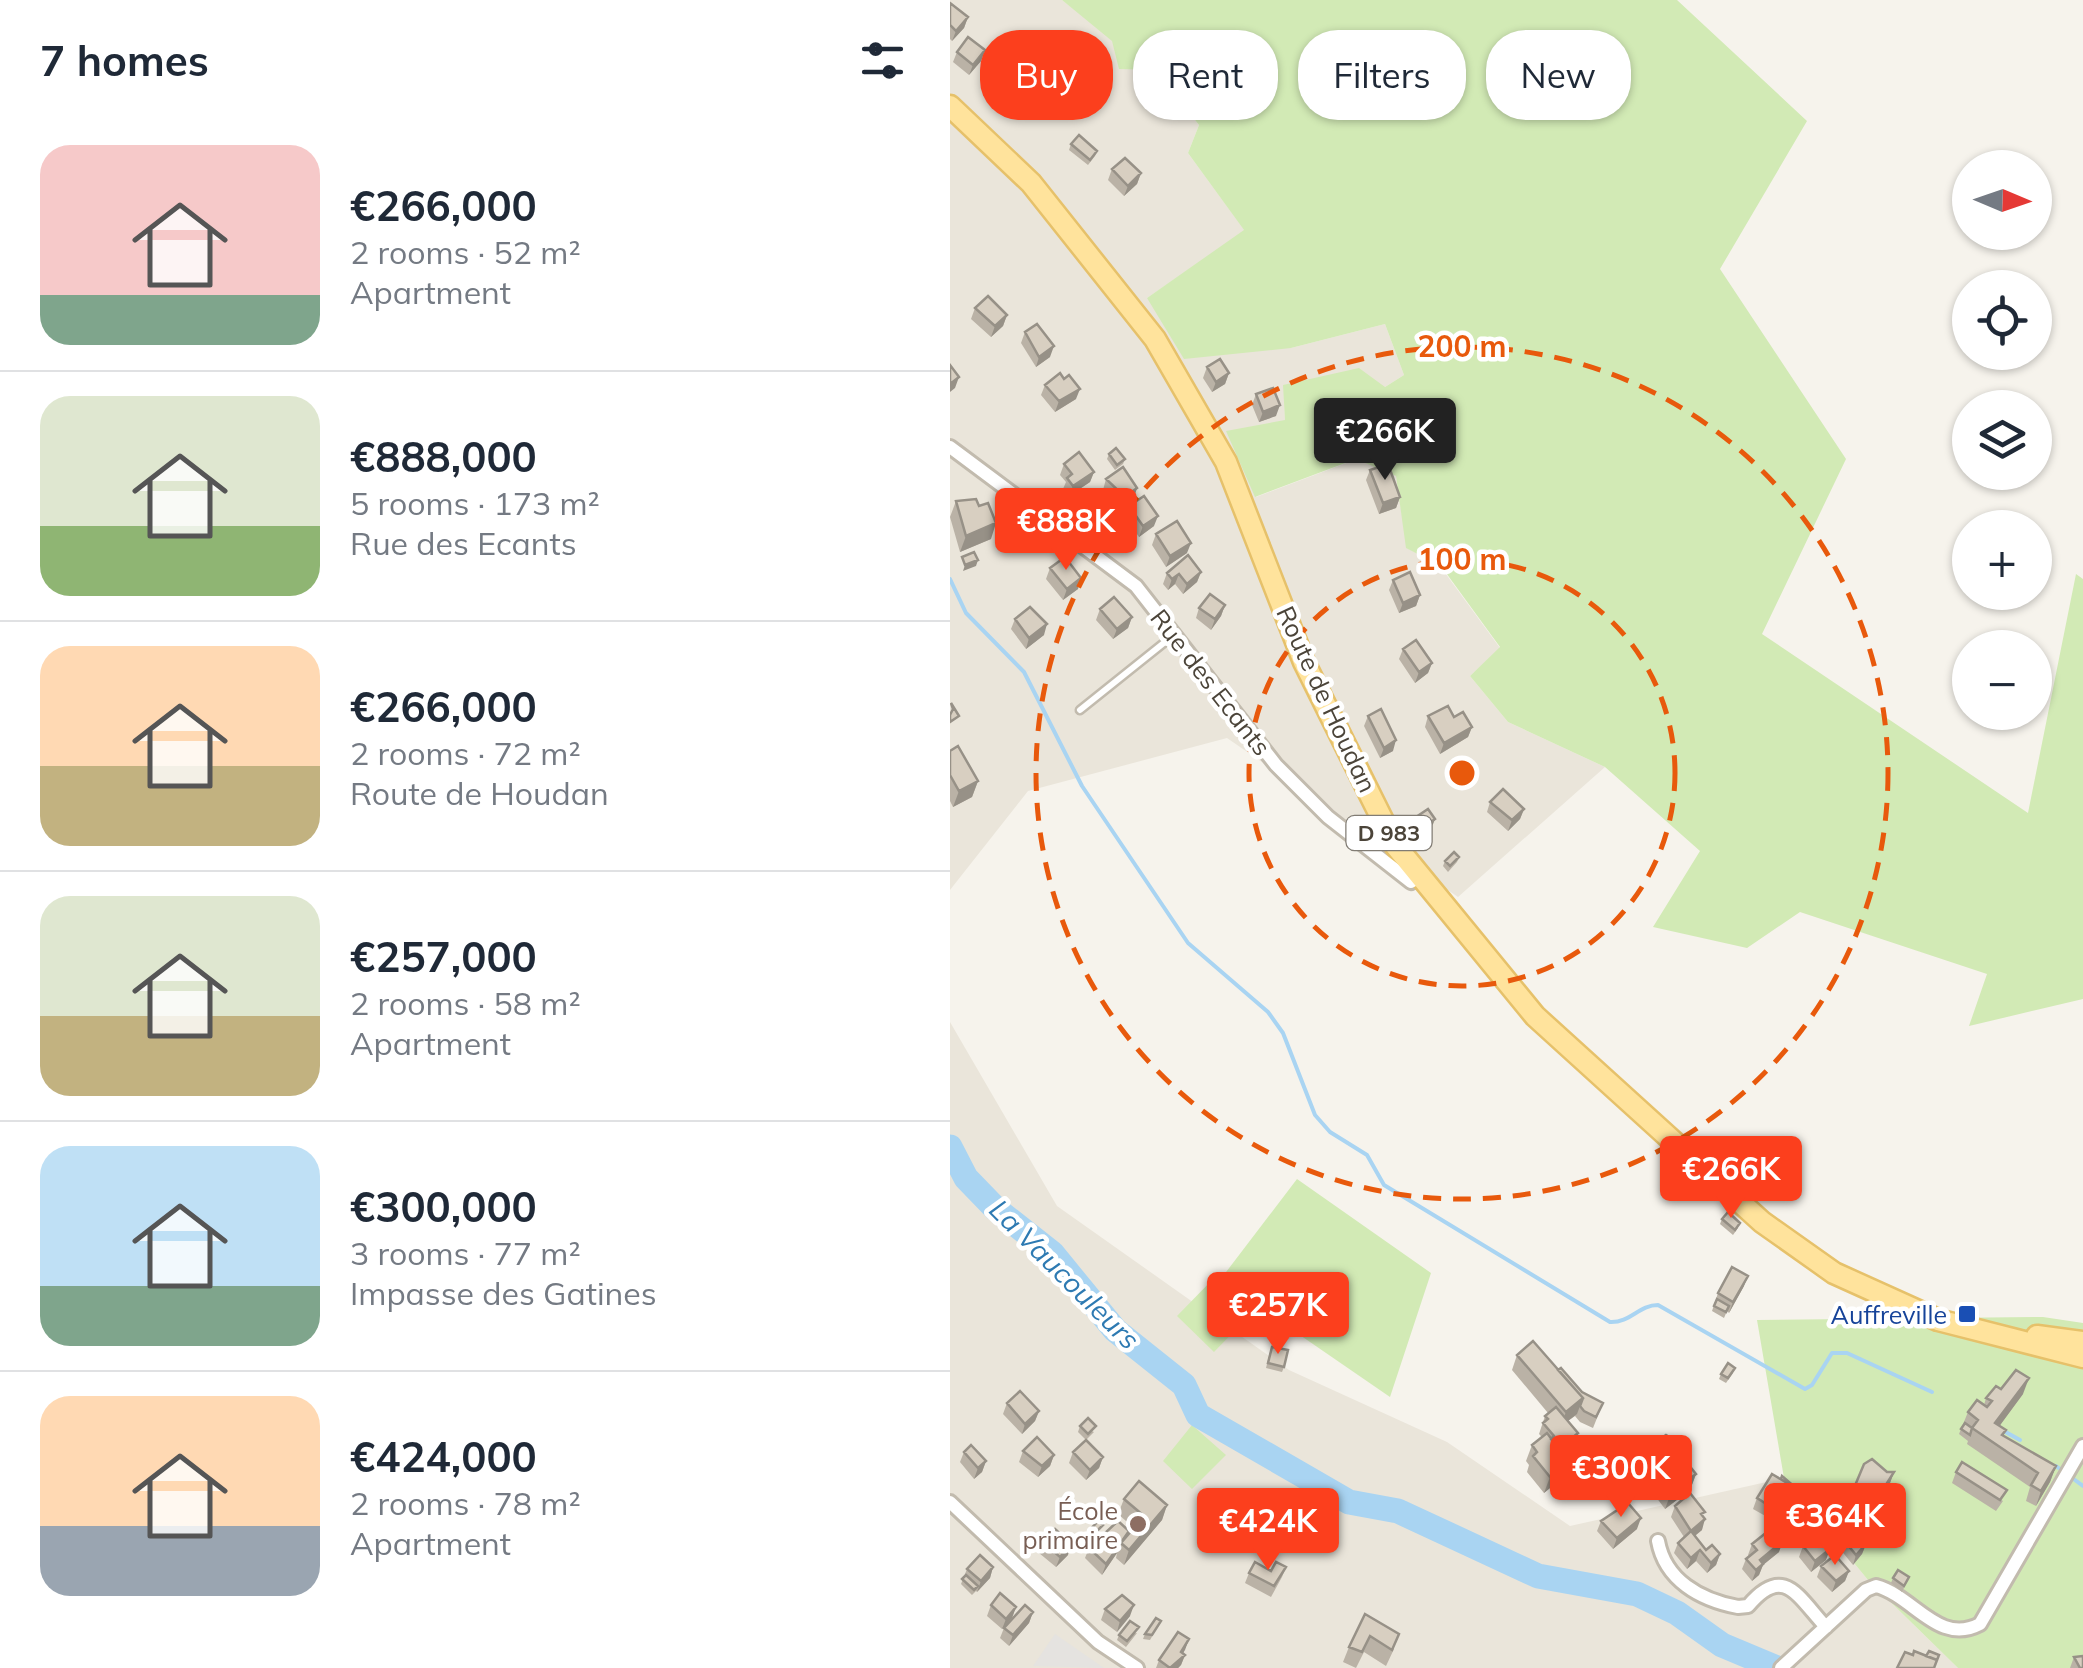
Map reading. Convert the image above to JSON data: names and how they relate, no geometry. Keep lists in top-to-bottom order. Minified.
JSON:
{"streets":{"main road":["Route de Houdan","D 983"],"street":["Rue des Ecants"]},"crossings":[["Rue des Ecants","Route de Houdan"]],"water":["La Vaucouleurs"],"places":{"transit":["Auffreville"],"other":["École primaire"]},"north":"right","page":{"heading":"7 homes","chip":["Buy","Rent","Filters","New"],"list":[{"name":"€266,000","note":"2 rooms · 52 m² · Apartment"},{"name":"€888,000","note":"5 rooms · 173 m² · Rue des Ecants"},{"name":"€266,000","note":"2 rooms · 72 m² · Route de Houdan"},{"name":"€257,000","note":"2 rooms · 58 m² · Apartment"},{"name":"€300,000","note":"3 rooms · 77 m² · Impasse des Gatines"},{"name":"€424,000","note":"2 rooms · 78 m² · Apartment"}],"map_buttons":["+","−"],"price":["€266K","€888K","€266K","€257K","€300K","€364K","€424K"]},"rings":["200 m","100 m"]}
